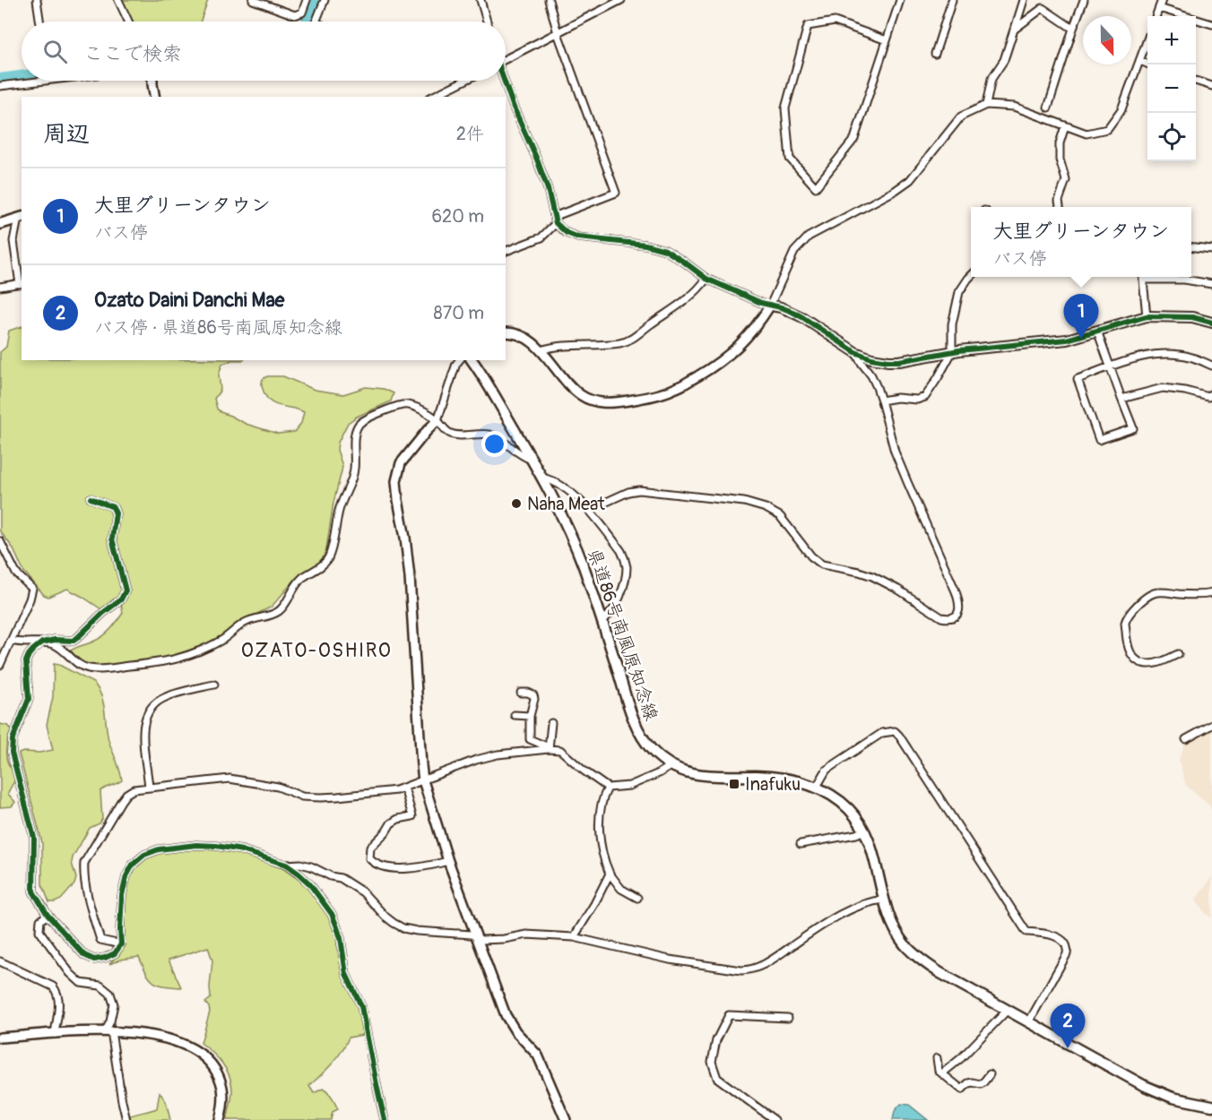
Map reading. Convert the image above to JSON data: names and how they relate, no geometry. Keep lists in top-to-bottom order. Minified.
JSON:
{"streets":{"main road":["県道86号南風原知念線"]},"districts":["OZATO-OSHIRO"],"places":{"other":["Naha Meat"],"transit":["Inafuku"]},"north":"bottom","page":{"map_buttons":["+","−"],"search":"ここで検索","heading":["周辺","2件"],"list":[{"mark":"1","name":"大里グリーンタウン","note":"バス停","value":"620 m"},{"mark":"2","name":"Ozato Daini Danchi Mae","note":"バス停 · 県道86号南風原知念線","value":"870 m"}],"popup":["大里グリーンタウン","バス停"],"pins":["1","2"]}}
